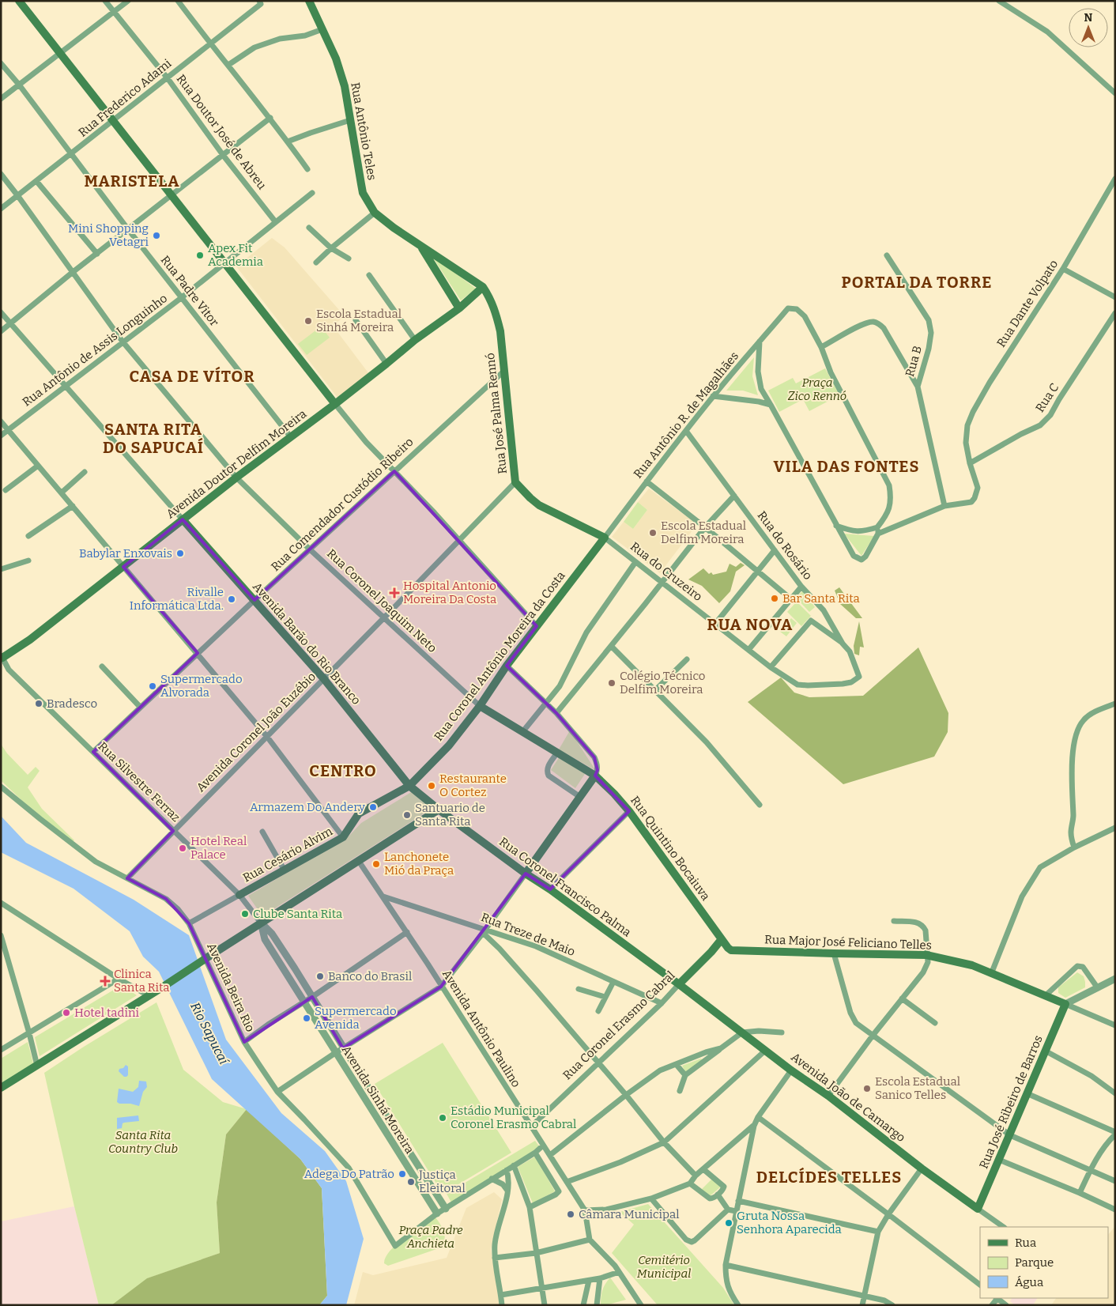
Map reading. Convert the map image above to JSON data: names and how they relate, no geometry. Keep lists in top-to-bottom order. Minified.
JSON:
{"streets":{"main road":["Rua Antônio Teles","Rua José Palma Rennó","Avenida Doutor Delfim Moreira","Avenida Barão do Rio Branco","Rua Coronel Antônio Moreira da Costa","Rua Quintino Bocaiuva","Rua Cesário Alvim","Rua Coronel Francisco Palma","Rua Major José Feliciano Telles","Rua Coronel Erasmo Cabral","Avenida João de Camargo","Rua José Ribeiro de Barros"],"street":["Rua Frederico Adami","Rua Doutor José de Abreu","Rua Padre Vitor","Rua Dante Volpato","Rua Antônio de Assis Longuinho","Rua B","Rua C","Rua Antônio R. de Magalhães","Rua Comendador Custódio Ribeiro","Rua do Rosário","Rua do Cruzeiro","Rua Coronel Joaquim Neto","Avenida Coronel João Euzébio","Rua Silvestre Ferraz","Rua Treze de Maio","Avenida Beira Rio","Avenida Antônio Paulino","Avenida Sinhá Moreira"]},"crossings":[["Rua Frederico Adami","Rua Doutor José de Abreu"],["Rua Frederico Adami","Rua Padre Vitor"],["Rua Frederico Adami","Rua Coronel Joaquim Neto"],["Rua Antônio Teles","Rua José Palma Rennó"],["Rua Antônio Teles","Avenida Doutor Delfim Moreira"],["Rua Doutor José de Abreu","Rua Antônio de Assis Longuinho"],["Rua Padre Vitor","Rua Antônio de Assis Longuinho"],["Rua Padre Vitor","Avenida Doutor Delfim Moreira"],["Rua Dante Volpato","Rua B"],["Rua Dante Volpato","Rua C"],["Rua Antônio de Assis Longuinho","Rua Coronel Joaquim Neto"],["Rua José Palma Rennó","Rua Antônio R. de Magalhães"],["Rua José Palma Rennó","Avenida Doutor Delfim Moreira"],["Rua José Palma Rennó","Rua Comendador Custódio Ribeiro"],["Rua José Palma Rennó","Rua do Cruzeiro"],["Rua José Palma Rennó","Rua Coronel Antônio Moreira da Costa"],["Rua José Palma Rennó","Avenida Coronel João Euzébio"],["Rua Antônio R. de Magalhães","Rua do Rosário"],["Rua Antônio R. de Magalhães","Rua do Cruzeiro"],["Rua Antônio R. de Magalhães","Rua Coronel Antônio Moreira da Costa"],["Avenida Doutor Delfim Moreira","Rua Coronel Joaquim Neto"],["Avenida Doutor Delfim Moreira","Avenida Barão do Rio Branco"],["Avenida Doutor Delfim Moreira","Rua Silvestre Ferraz"],["Rua Comendador Custódio Ribeiro","Rua Coronel Joaquim Neto"],["Rua Comendador Custódio Ribeiro","Avenida Barão do Rio Branco"],["Rua Comendador Custódio Ribeiro","Rua Silvestre Ferraz"],["Rua do Rosário","Rua do Cruzeiro"],["Rua do Cruzeiro","Rua Coronel Antônio Moreira da Costa"],["Rua Coronel Joaquim Neto","Rua Coronel Antônio Moreira da Costa"],["Rua Coronel Joaquim Neto","Avenida Coronel João Euzébio"],["Rua Coronel Joaquim Neto","Rua Quintino Bocaiuva"],["Avenida Barão do Rio Branco","Rua Coronel Antônio Moreira da Costa"],["Avenida Barão do Rio Branco","Avenida Coronel João Euzébio"],["Avenida Barão do Rio Branco","Rua Cesário Alvim"],["Avenida Barão do Rio Branco","Rua Coronel Francisco Palma"],["Rua Coronel Antônio Moreira da Costa","Rua Quintino Bocaiuva"],["Rua Coronel Antônio Moreira da Costa","Rua Cesário Alvim"],["Avenida Coronel João Euzébio","Rua Silvestre Ferraz"],["Avenida Coronel João Euzébio","Avenida Beira Rio"],["Rua Silvestre Ferraz","Rua Cesário Alvim"],["Rua Silvestre Ferraz","Avenida Sinhá Moreira"],["Rua Quintino Bocaiuva","Rua Major José Feliciano Telles"],["Rua Quintino Bocaiuva","Rua Coronel Erasmo Cabral"],["Rua Cesário Alvim","Avenida Beira Rio"],["Rua Coronel Francisco Palma","Rua Coronel Erasmo Cabral"],["Rua Coronel Francisco Palma","Avenida João de Camargo"],["Rua Treze de Maio","Rua Coronel Erasmo Cabral"],["Rua Treze de Maio","Avenida Antônio Paulino"],["Rua Major José Feliciano Telles","Rua Coronel Erasmo Cabral"],["Rua Major José Feliciano Telles","Rua José Ribeiro de Barros"],["Avenida Beira Rio","Avenida Sinhá Moreira"],["Rua Coronel Erasmo Cabral","Avenida Antônio Paulino"],["Rua Coronel Erasmo Cabral","Avenida João de Camargo"],["Avenida João de Camargo","Rua José Ribeiro de Barros"]],"districts":["MARISTELA","PORTAL DA TORRE","CASA DE VÍTOR","SANTA RITA DO SAPUCAÍ","VILA DAS FONTES","RUA NOVA","CENTRO","DELCÍDES TELLES"],"water":["Rio Sapucaí"],"parks":["Praça Zico Rennó","Santa Rita Country Club","Praça Padre Anchieta","Cemitério Municipal"],"places":{"other":["Mini Shopping Vetagri","Apex Fit Academia","Escola Estadual Sinhá Moreira","Escola Estadual Delfim Moreira","Babylar Enxovais","Bar Santa Rita","Rivalle Informática Ltda.","Colégio Técnico Delfim Moreira","Supermercado Alvorada","Bradesco","Restaurante O Cortez","Armazem Do Andery","Santuario de Santa Rita","Hotel Real Palace","Lanchonete Mió da Praça","Clube Santa Rita","Banco do Brasil","Hotel tadini","Supermercado Avenida","Escola Estadual Sanico Telles","Estádio Municipal Coronel Erasmo Cabral","Adega Do Patrão","Justiça Eleitoral","Câmara Municipal","Gruta Nossa Senhora Aparecida"],"health":["Hospital Antonio Moreira Da Costa","Clinica Santa Rita"]},"legend":["Rua","Parque","Água"],"north":"top"}
